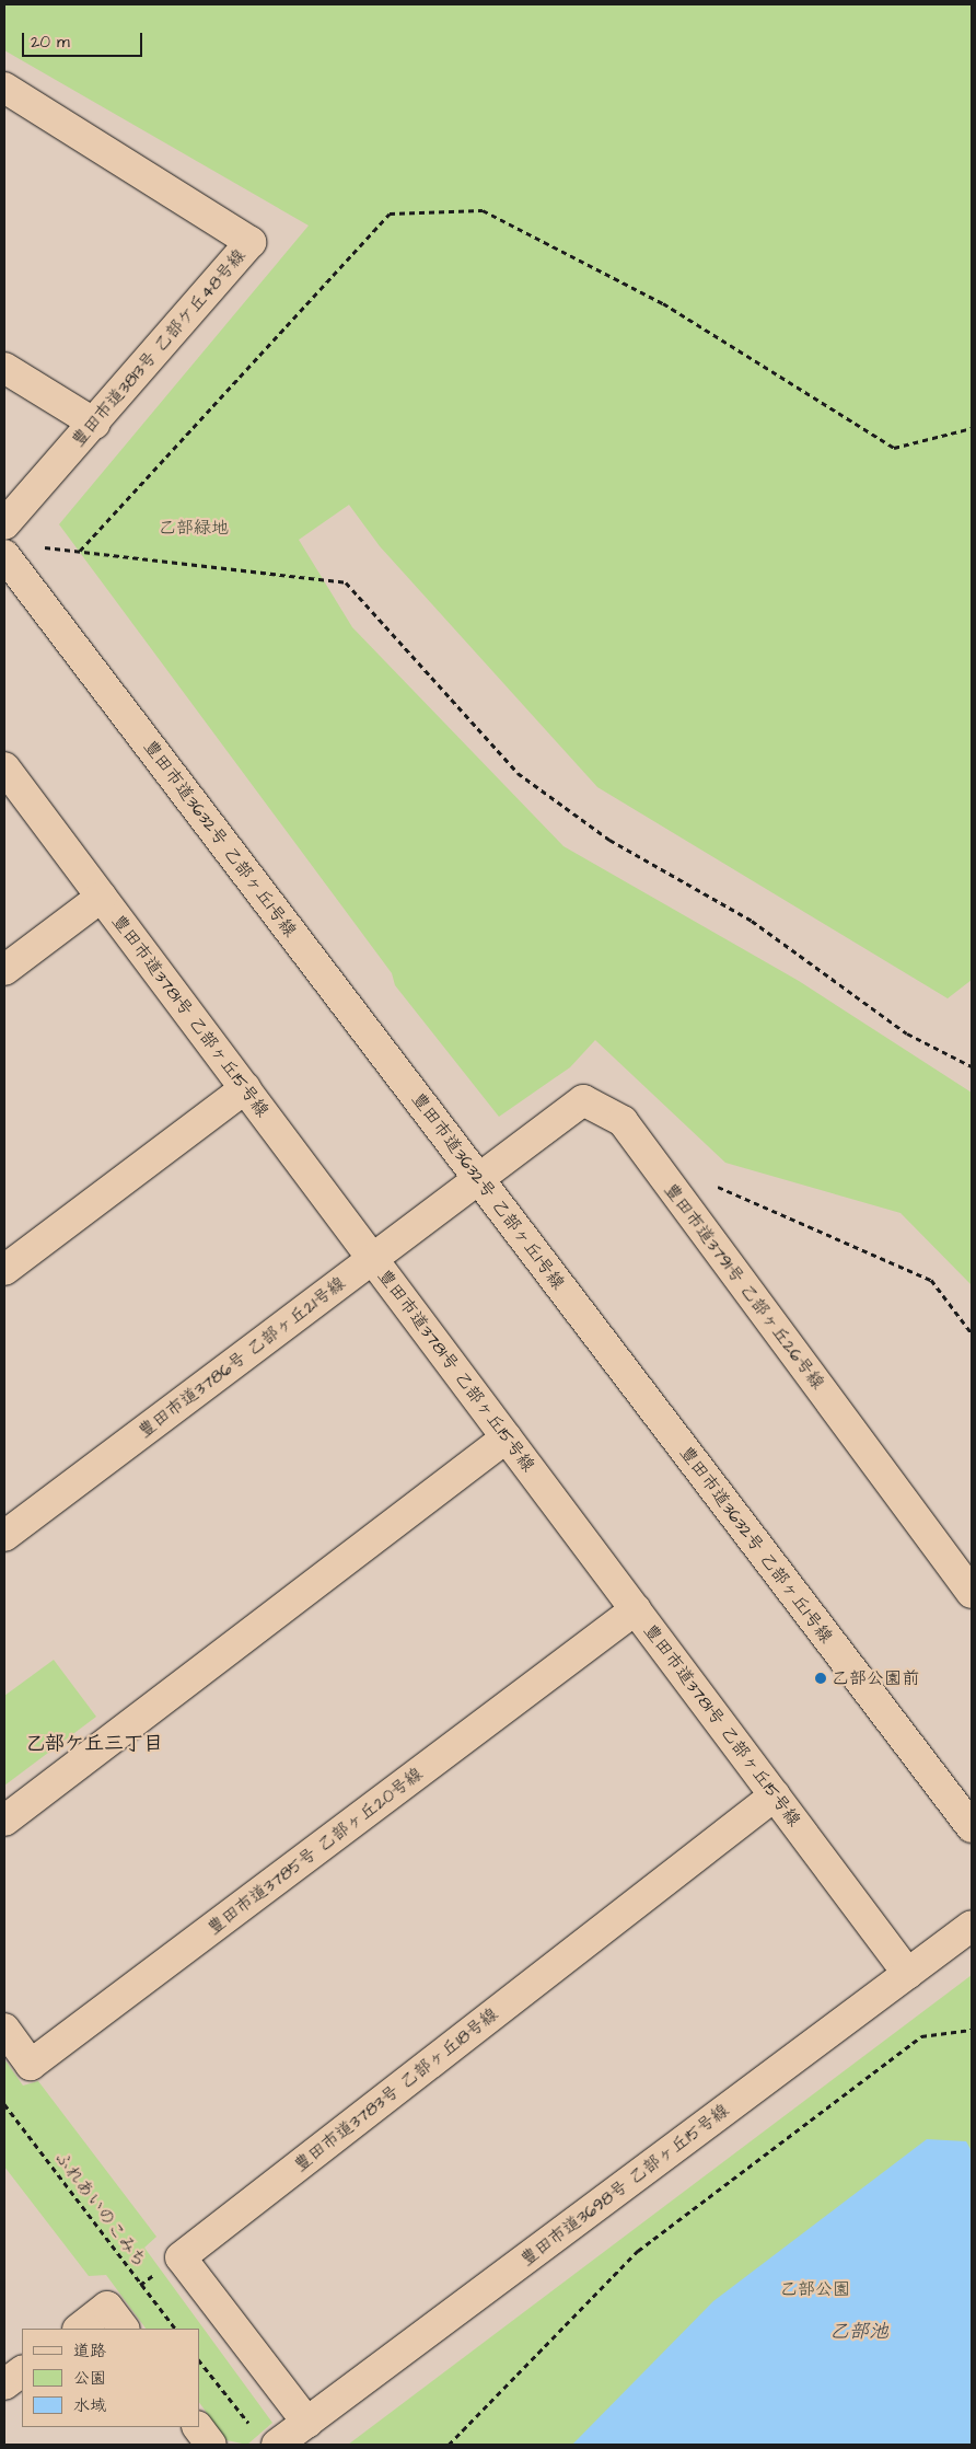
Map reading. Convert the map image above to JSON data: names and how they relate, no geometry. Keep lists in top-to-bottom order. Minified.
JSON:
{"streets":{"street":["豊田市道3813号 乙部ケ丘48号線","豊田市道3632号 乙部ヶ丘1号線","豊田市道3781号 乙部ヶ丘15号線","豊田市道3791号 乙部ヶ丘26号線","豊田市道3786号 乙部ヶ丘21号線","豊田市道3785号 乙部ヶ丘20号線","豊田市道3783号 乙部ヶ丘18号線","豊田市道3698号 乙部ヶ丘15号線"],"path":["ふれあいのこみち"]},"crossings":[["豊田市道3632号 乙部ヶ丘1号線","豊田市道3791号 乙部ヶ丘26号線"],["豊田市道3632号 乙部ヶ丘1号線","豊田市道3786号 乙部ヶ丘21号線"],["豊田市道3781号 乙部ヶ丘15号線","豊田市道3786号 乙部ヶ丘21号線"],["豊田市道3781号 乙部ヶ丘15号線","豊田市道3785号 乙部ヶ丘20号線"],["豊田市道3781号 乙部ヶ丘15号線","豊田市道3783号 乙部ヶ丘18号線"],["豊田市道3781号 乙部ヶ丘15号線","豊田市道3698号 乙部ヶ丘15号線"],["豊田市道3791号 乙部ヶ丘26号線","豊田市道3786号 乙部ヶ丘21号線"]],"districts":["乙部ケ丘三丁目"],"water":["乙部池"],"parks":["乙部緑地","乙部公園"],"places":["乙部公園前"],"legend":["道路","公園","水域"],"scale_bar":"20 m"}
